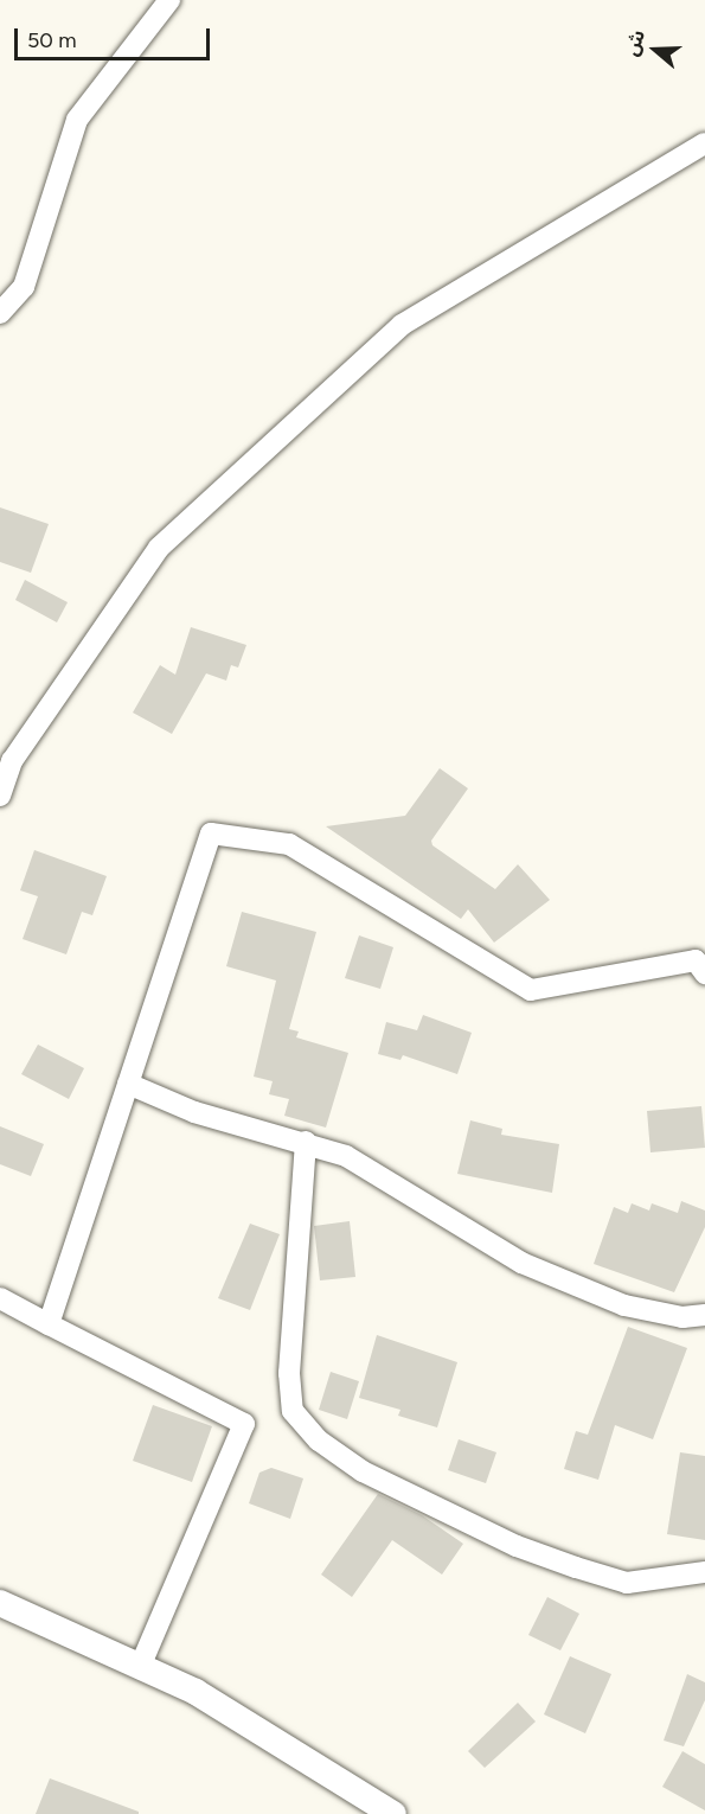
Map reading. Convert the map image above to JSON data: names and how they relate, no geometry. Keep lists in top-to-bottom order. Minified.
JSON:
{"scale_bar":"50 m","north":"left"}
